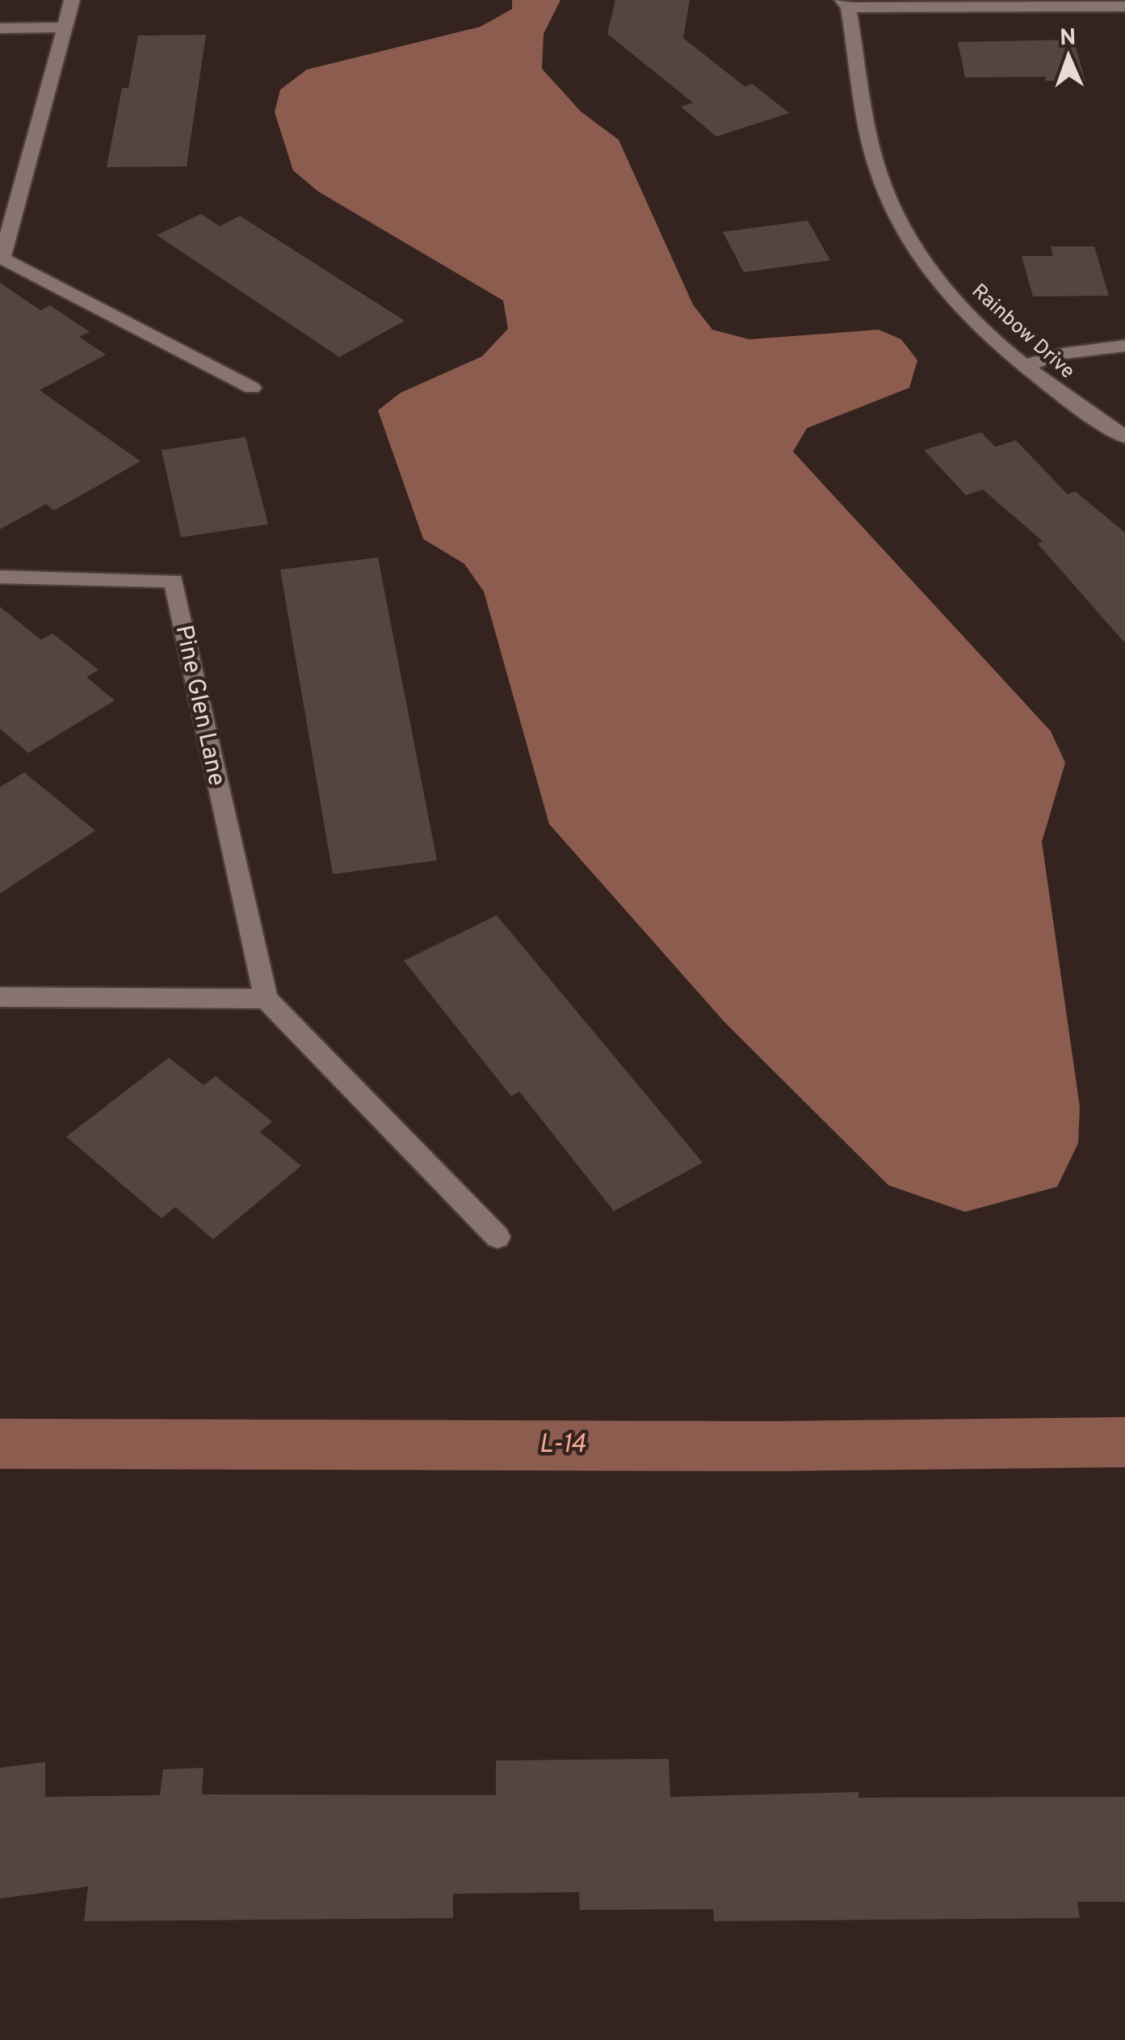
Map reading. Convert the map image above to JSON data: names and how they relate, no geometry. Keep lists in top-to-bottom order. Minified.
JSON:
{"streets":{"street":["Rainbow Drive","Pine Glen Lane"]},"water":["L-14"],"north":"top"}
